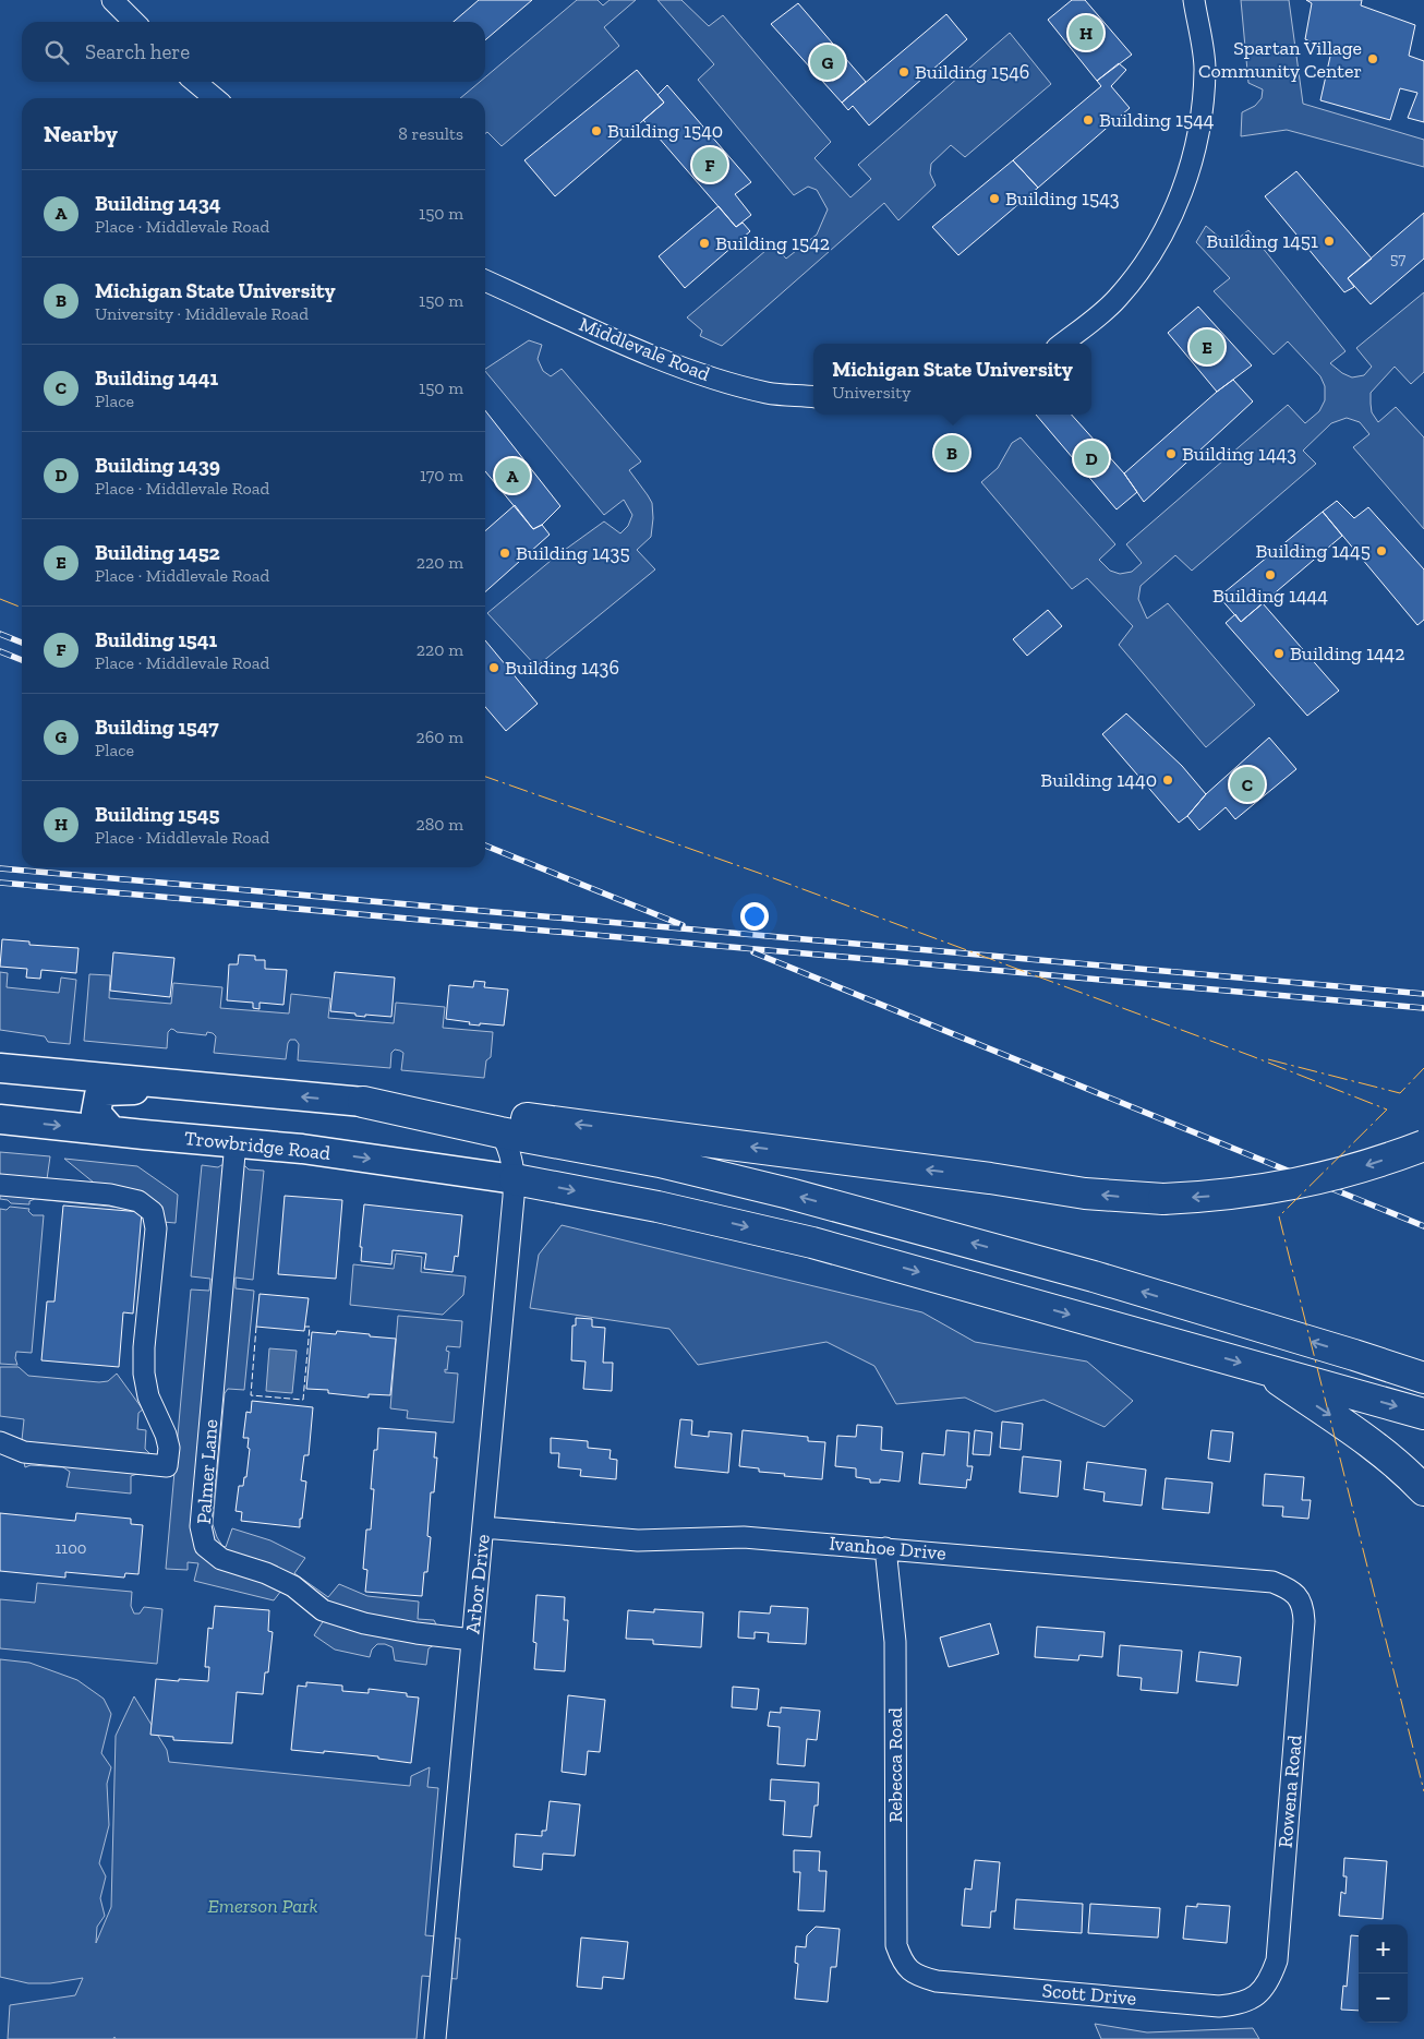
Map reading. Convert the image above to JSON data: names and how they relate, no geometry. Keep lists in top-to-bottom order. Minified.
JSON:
{"streets":{"street":["Middlevale Road","Trowbridge Road","Palmer Lane","Ivanhoe Drive","Arbor Drive","Rebecca Road","Rowena Road","Scott Drive"]},"crossings":[["Trowbridge Road","Palmer Lane"],["Trowbridge Road","Arbor Drive"],["Palmer Lane","Arbor Drive"],["Ivanhoe Drive","Arbor Drive"],["Ivanhoe Drive","Rebecca Road"],["Ivanhoe Drive","Rowena Road"],["Rebecca Road","Scott Drive"],["Rowena Road","Scott Drive"]],"parks":["Emerson Park"],"places":["Spartan Village Community Center","Building 1546","Building 1544","Building 1540","Building 1543","Building 1451","Building 1542","Building 1443","Building 1445","Building 1435","Building 1444","Building 1442","Building 1436","Building 1440"],"house_numbers":["57","1100"],"page":{"pins":["H","G","F","E","B","D","A","C"],"search":"Search here","heading":["Nearby","8 results"],"list":[{"mark":"A","name":"Building 1434","note":"Place · Middlevale Road","value":"150 m"},{"mark":"B","name":"Michigan State University","note":"University · Middlevale Road","value":"150 m"},{"mark":"C","name":"Building 1441","note":"Place","value":"150 m"},{"mark":"D","name":"Building 1439","note":"Place · Middlevale Road","value":"170 m"},{"mark":"E","name":"Building 1452","note":"Place · Middlevale Road","value":"220 m"},{"mark":"F","name":"Building 1541","note":"Place · Middlevale Road","value":"220 m"},{"mark":"G","name":"Building 1547","note":"Place","value":"260 m"},{"mark":"H","name":"Building 1545","note":"Place · Middlevale Road","value":"280 m"}],"popup":["Michigan State University","University"],"map_buttons":["+","−"]}}
